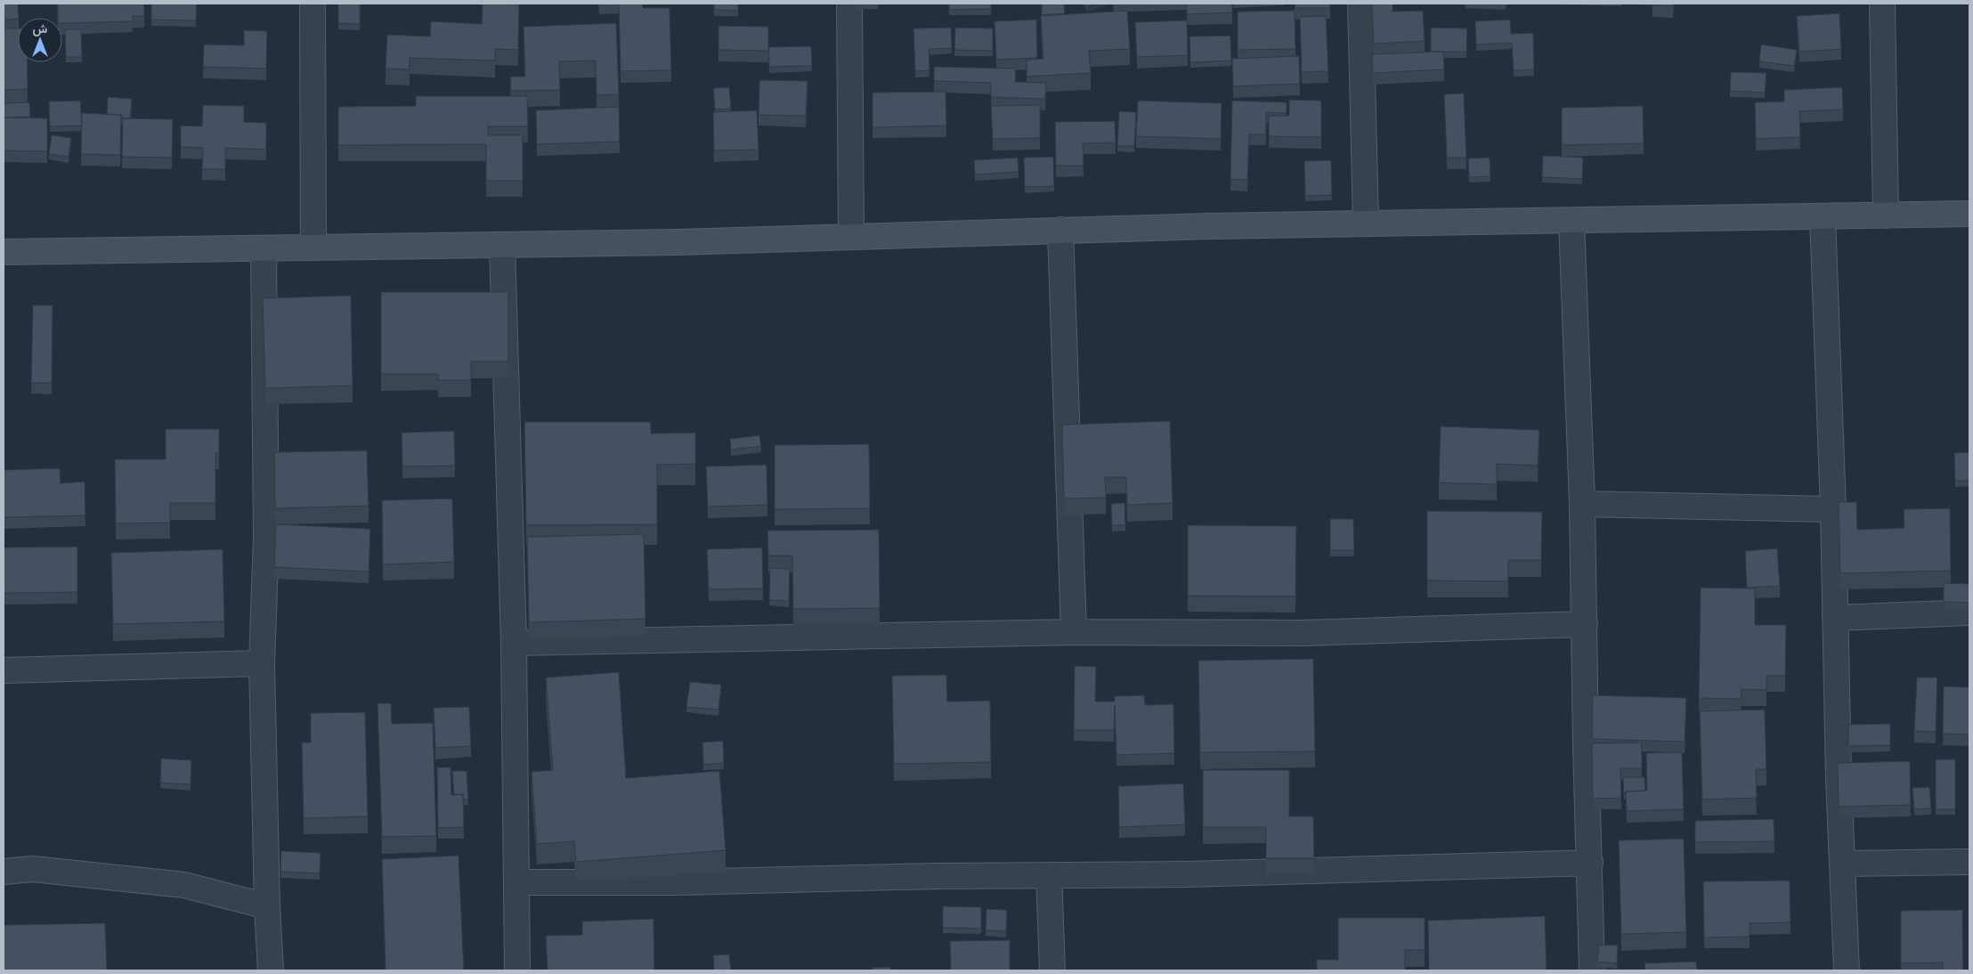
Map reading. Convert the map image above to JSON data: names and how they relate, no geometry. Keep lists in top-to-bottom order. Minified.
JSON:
{"north":"top"}
